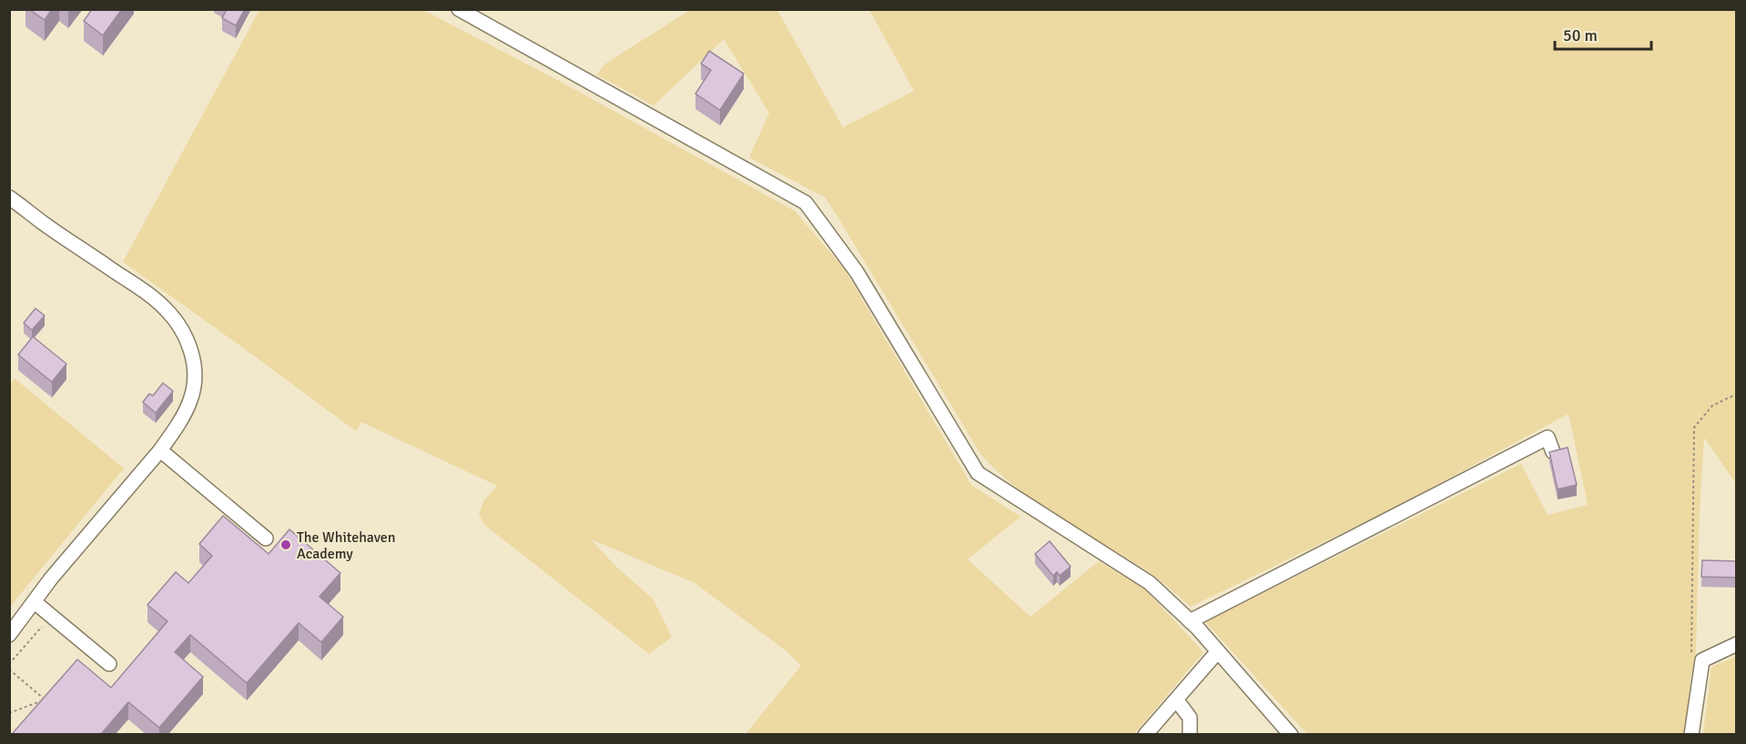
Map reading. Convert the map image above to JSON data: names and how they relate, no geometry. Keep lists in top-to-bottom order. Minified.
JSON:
{"places":["The Whitehaven Academy"],"scale_bar":"50 m"}
